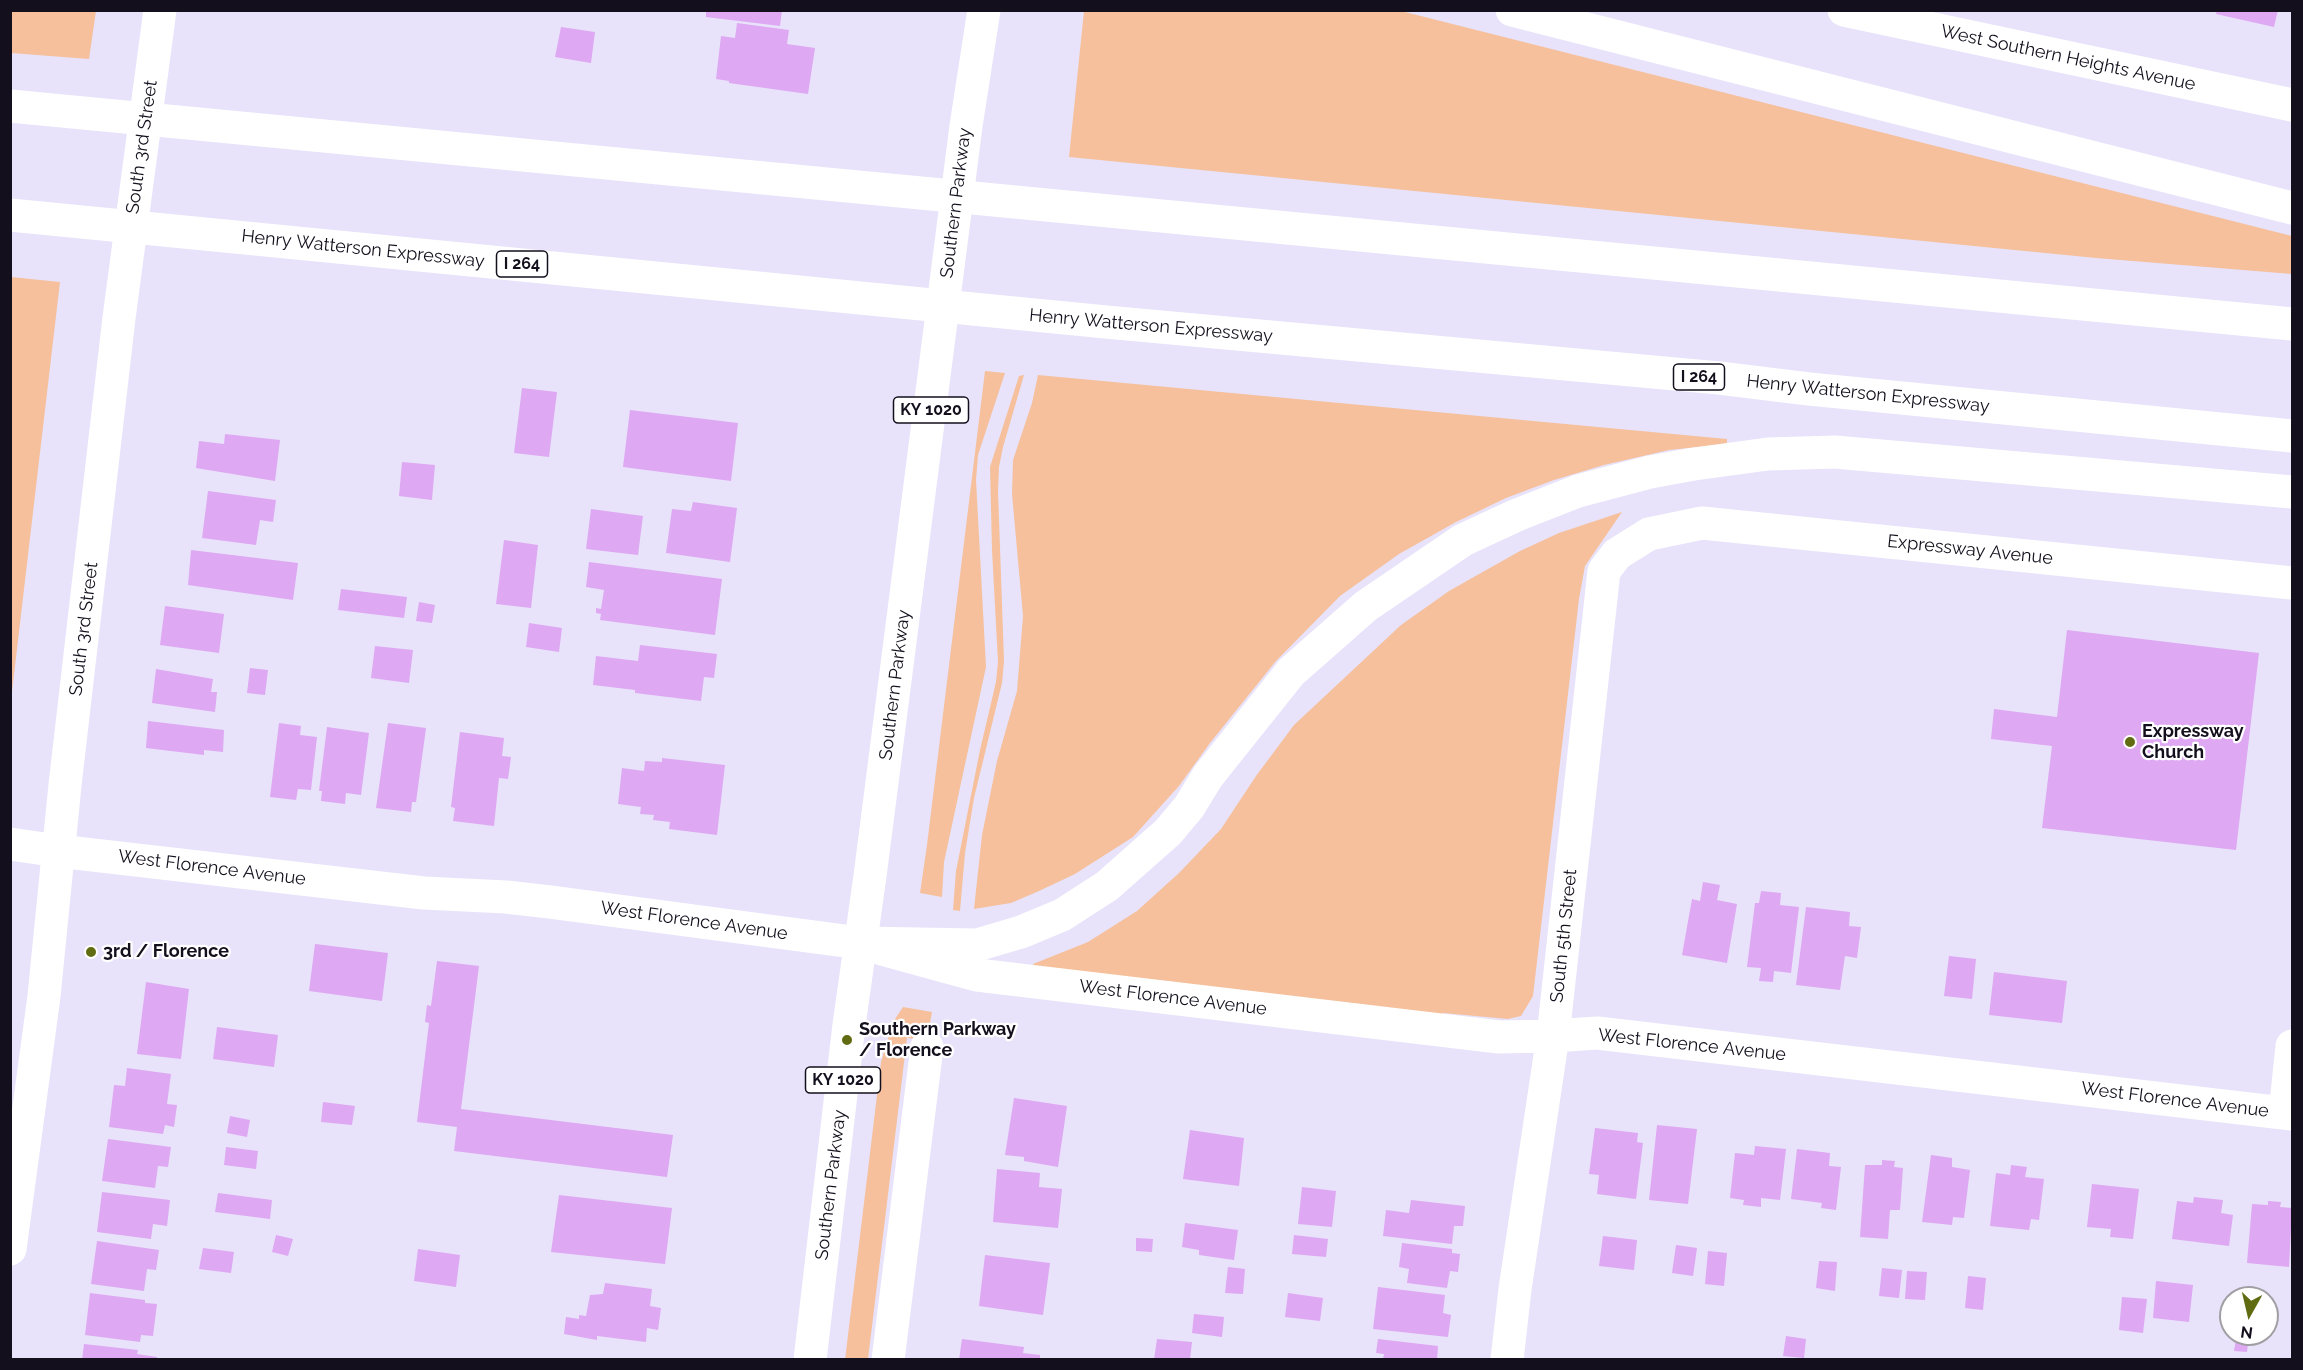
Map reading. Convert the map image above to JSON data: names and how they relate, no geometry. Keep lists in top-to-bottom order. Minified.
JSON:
{"streets":{"main road":["West Southern Heights Avenue","South 3rd Street","Southern Parkway","Henry Watterson Expressway","I 264","KY 1020","Expressway Avenue","West Florence Avenue","South 5th Street"]},"crossings":[["South 3rd Street","West Florence Avenue"],["Southern Parkway","West Florence Avenue"],["Expressway Avenue","South 5th Street"],["West Florence Avenue","South 5th Street"]],"places":["Expressway Church","3rd / Florence","Southern Parkway / Florence"],"north":"bottom"}
